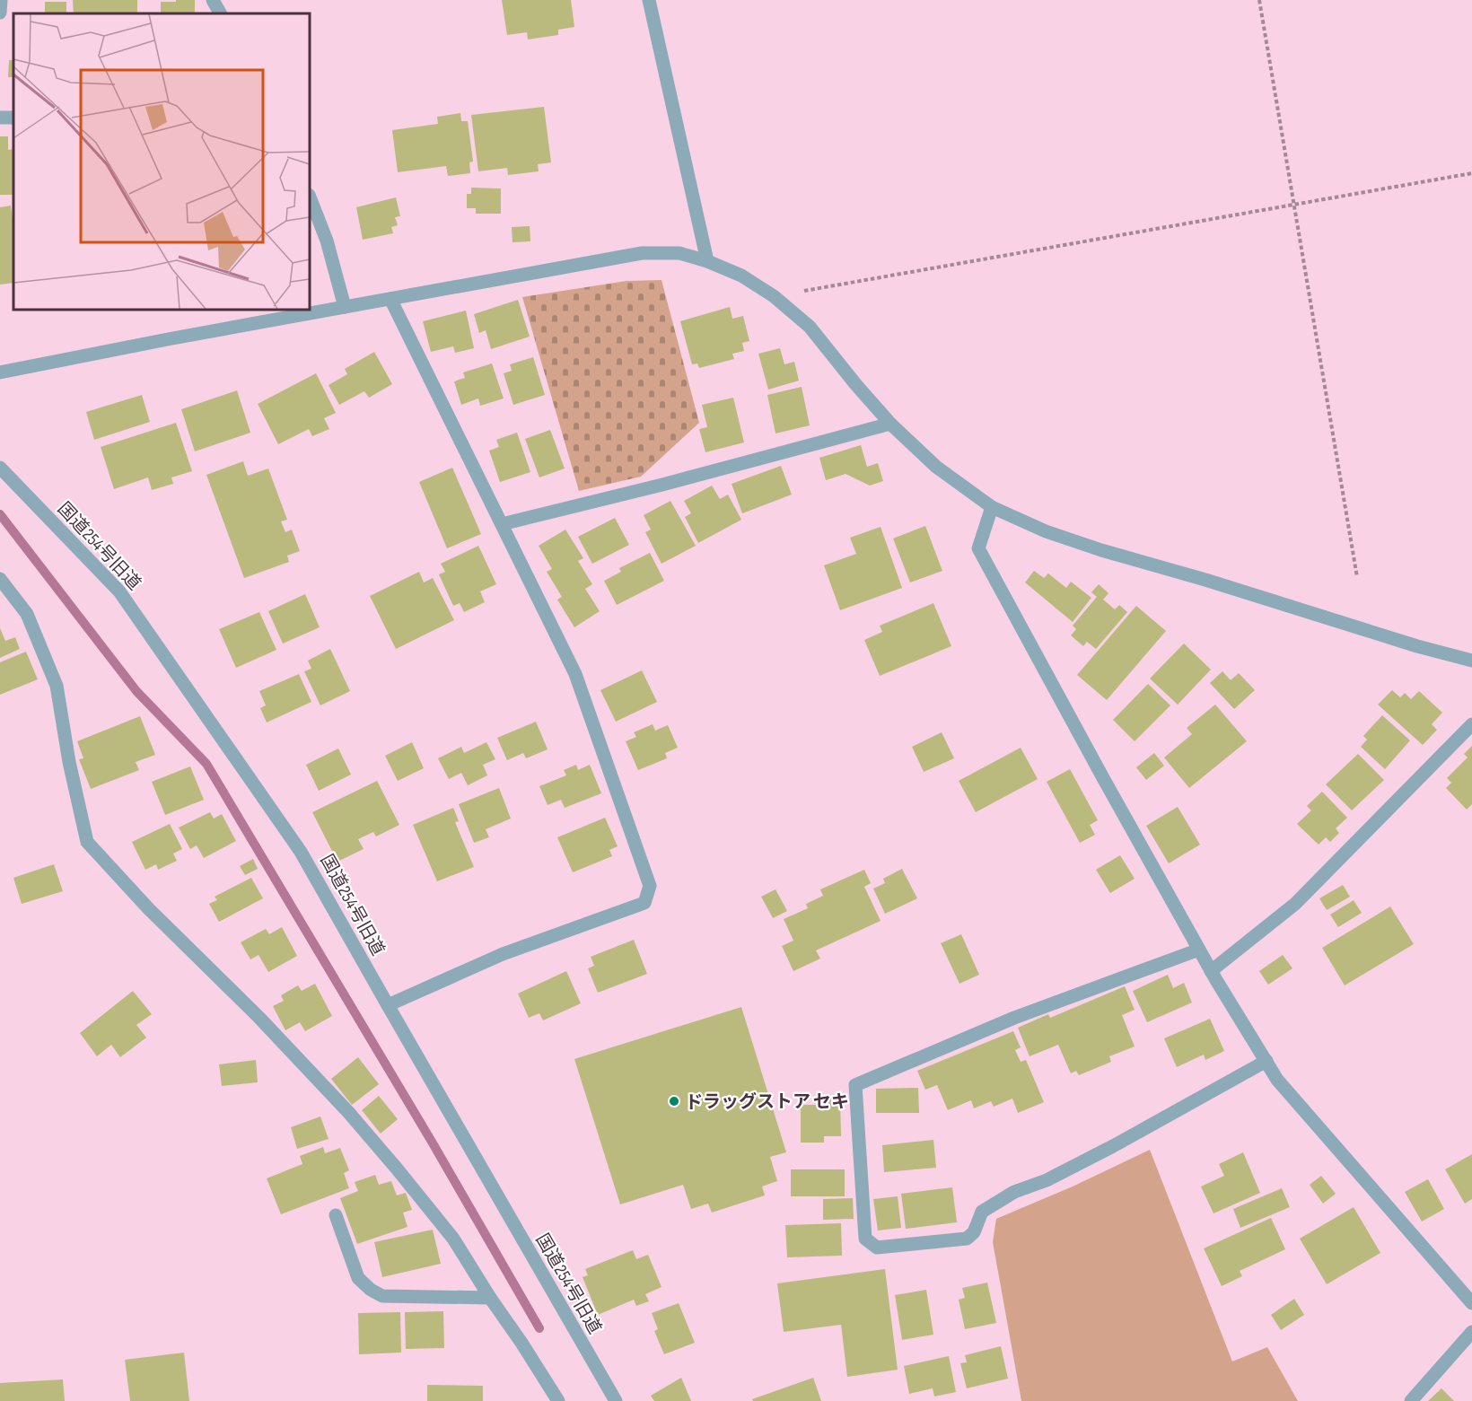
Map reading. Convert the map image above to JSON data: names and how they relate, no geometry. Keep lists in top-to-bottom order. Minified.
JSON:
{"streets":{"street":["国道254号旧道"]},"places":["ドラッグストア セキ"]}
